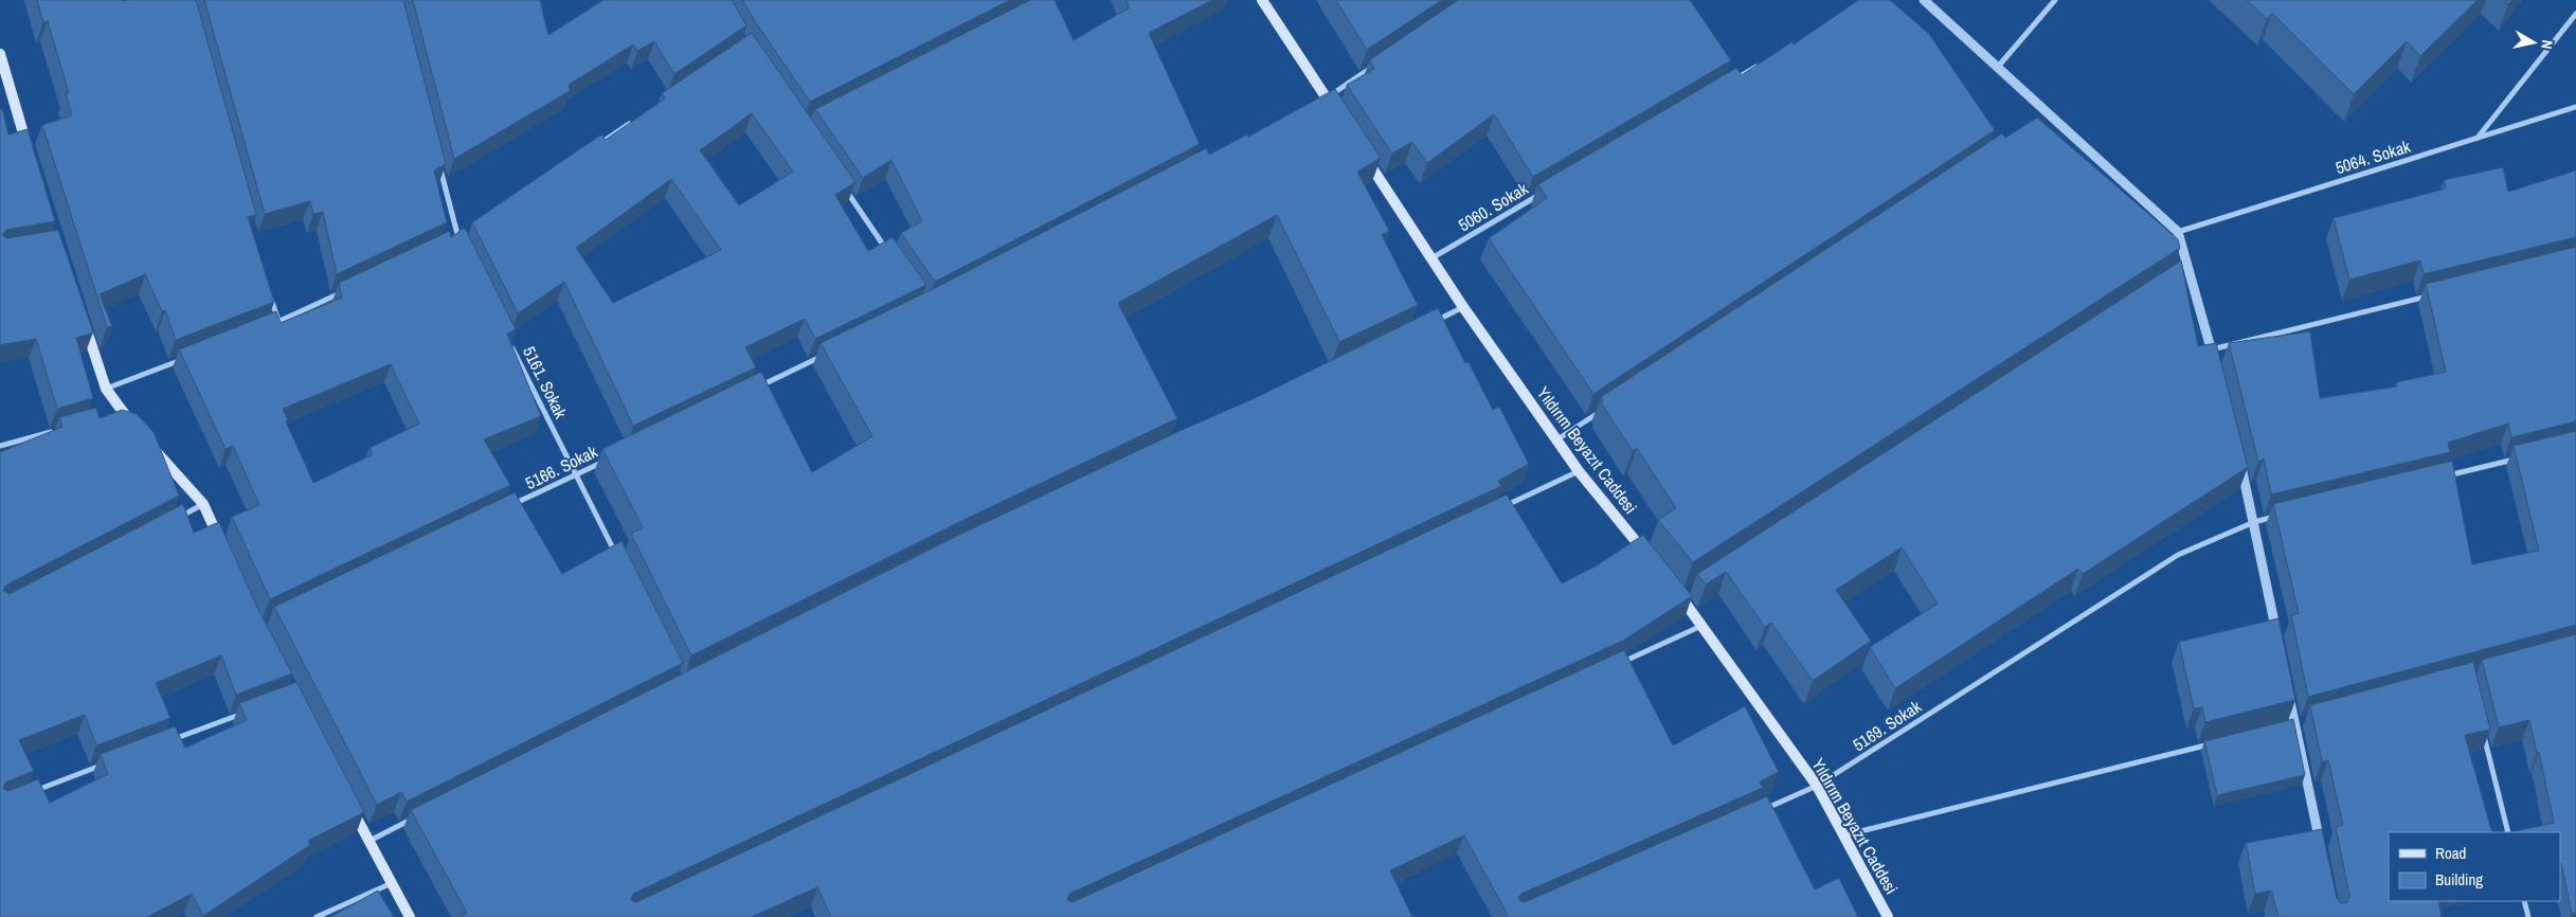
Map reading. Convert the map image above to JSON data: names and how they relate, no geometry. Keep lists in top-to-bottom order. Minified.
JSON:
{"streets":{"main road":["Yıldırım Beyazıt Caddesi"],"street":["5064. Sokak","5060. Sokak","5161. Sokak","5166. Sokak","5169. Sokak"]},"crossings":[["5060. Sokak","Yıldırım Beyazıt Caddesi"],["5161. Sokak","5166. Sokak"],["Yıldırım Beyazıt Caddesi","5169. Sokak"]],"legend":["Road","Building"],"north":"right"}
